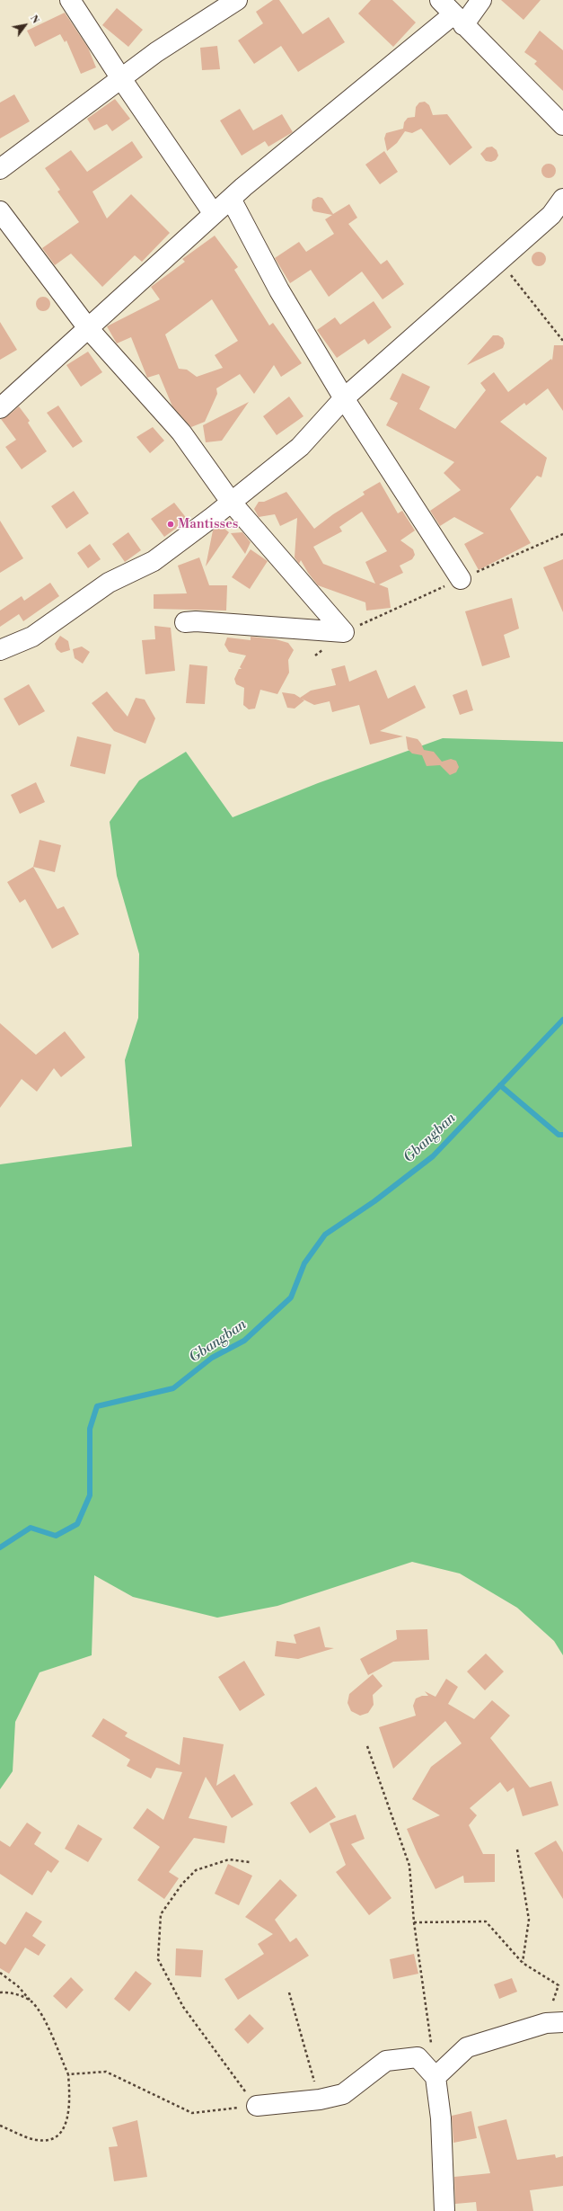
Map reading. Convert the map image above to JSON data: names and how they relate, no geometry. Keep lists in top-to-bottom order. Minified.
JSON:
{"water":["Gbangban"],"places":["Mantisses"],"north":"top right"}
